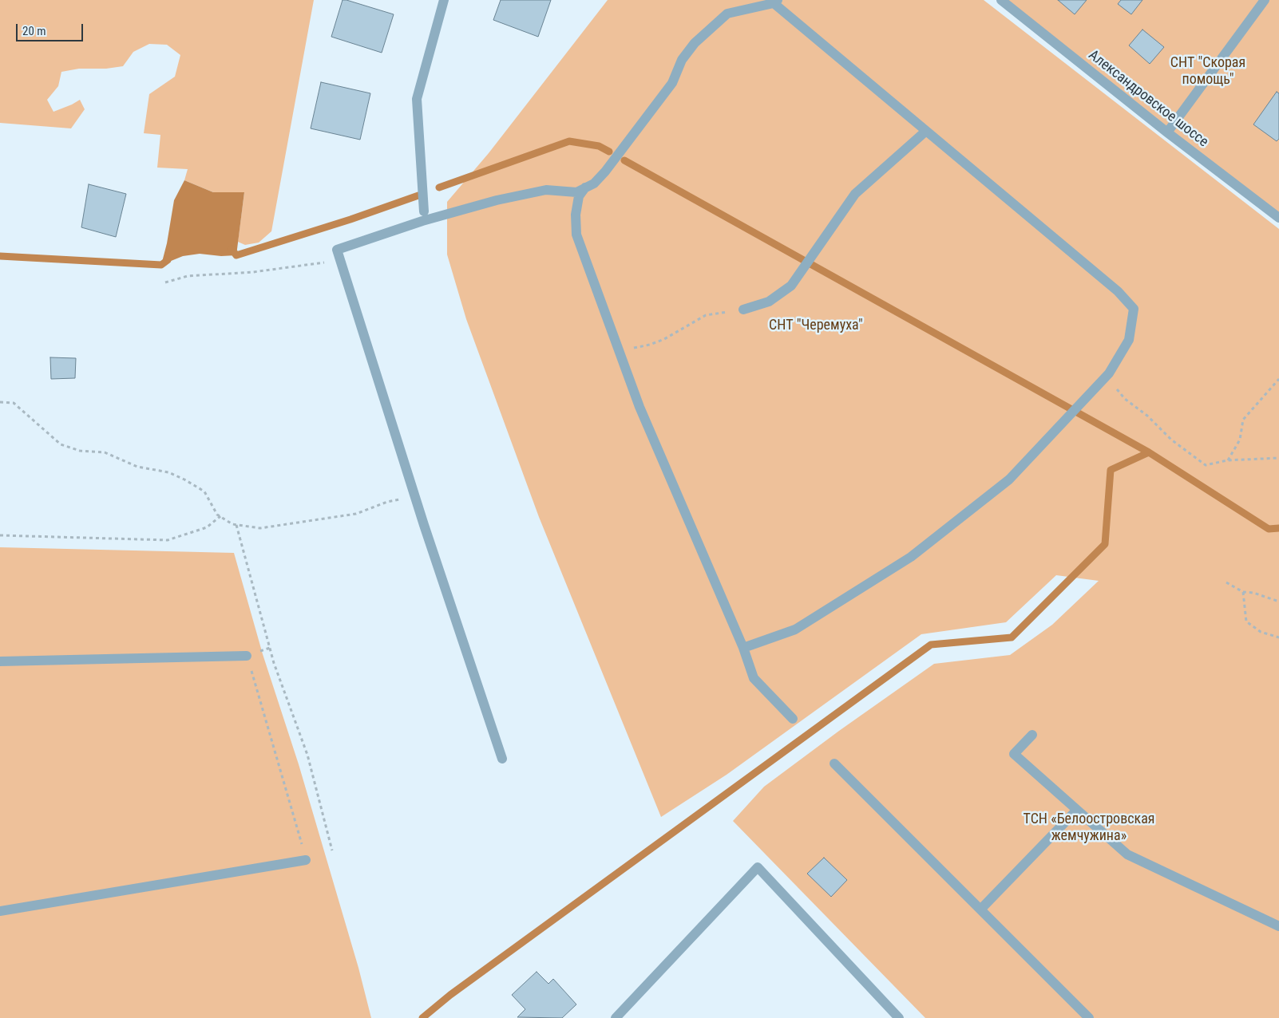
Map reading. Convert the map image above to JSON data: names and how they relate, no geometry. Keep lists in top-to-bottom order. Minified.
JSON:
{"streets":{"street":["Александровское шоссе"]},"parks":["СНТ \"Скорая помощь\"","СНТ \"Черемуха\"","ТСН «Белоостровская жемчужина»"],"scale_bar":"20 m"}
